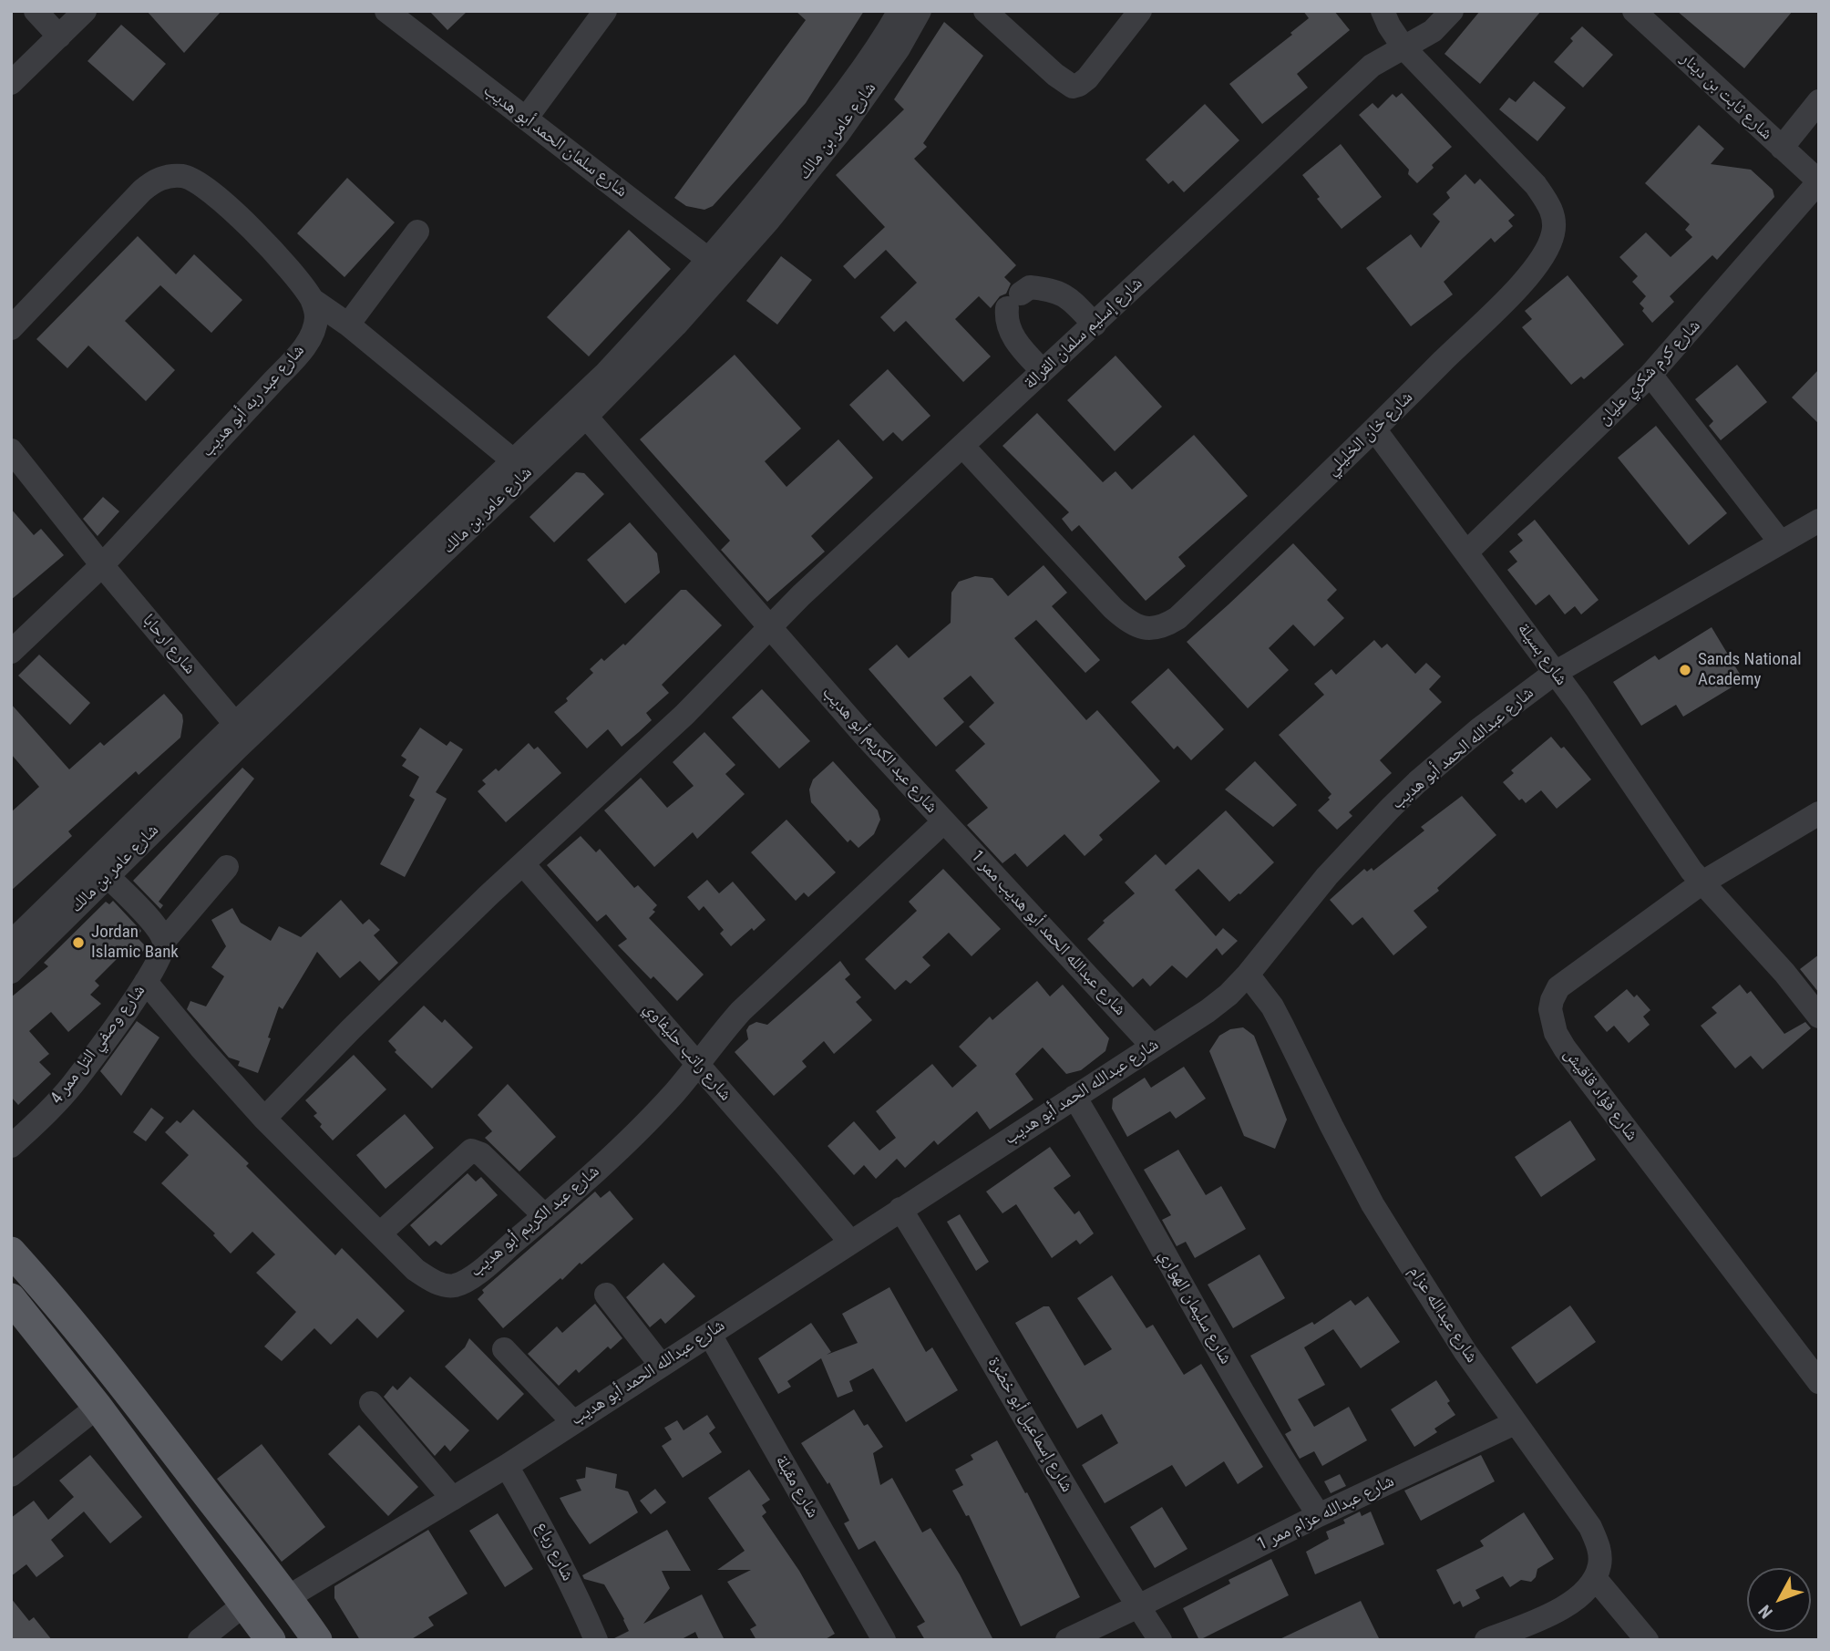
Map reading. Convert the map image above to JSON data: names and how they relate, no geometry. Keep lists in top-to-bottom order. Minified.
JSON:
{"streets":{"street":["شارع ثابت بن دينار","شارع عامر بن مالك","شارع سلمان الحمد أبو هديب","شارع إسليم سلمان القرالة","شارع كرم شكري عليان","شارع عبد ربه أبو هديب","شارع خان الخليلي","شارع ارحابا","شارع بسيلة","شارع عبدالله الحمد أبو هديب","شارع عبد الكريم أبو هديب","شارع عبدالله الحمد أبو هديب ممر 1","شارع وصفي التل ممر 4","شارع راتب حليفاوي","شارع فؤاد قاقيش","شارع سليمان الهواري","شارع عبدالله عزام","شارع إسماعيل أبو خضرة","شارع مقبلة","شارع عبدالله عزام ممر 1","شارع رباع"]},"crossings":[["شارع ثابت بن دينار","شارع كرم شكري عليان"],["شارع عامر بن مالك","شارع سلمان الحمد أبو هديب"],["شارع عامر بن مالك","شارع ارحابا"],["شارع عامر بن مالك","شارع عبد الكريم أبو هديب"],["شارع إسليم سلمان القرالة","شارع خان الخليلي"],["شارع إسليم سلمان القرالة","شارع عبد الكريم أبو هديب"],["شارع كرم شكري عليان","شارع بسيلة"],["شارع عبد ربه أبو هديب","شارع ارحابا"],["شارع خان الخليلي","شارع بسيلة"],["شارع بسيلة","شارع عبدالله الحمد أبو هديب"],["شارع بسيلة","شارع فؤاد قاقيش"],["شارع عبدالله الحمد أبو هديب","شارع عبدالله الحمد أبو هديب ممر 1"],["شارع عبدالله الحمد أبو هديب","شارع راتب حليفاوي"],["شارع عبدالله الحمد أبو هديب","شارع سليمان الهواري"],["شارع عبدالله الحمد أبو هديب","شارع عبدالله عزام"],["شارع عبدالله الحمد أبو هديب","شارع إسماعيل أبو خضرة"],["شارع عبدالله الحمد أبو هديب","شارع مقبلة"],["شارع عبدالله الحمد أبو هديب","شارع رباع"],["شارع عبد الكريم أبو هديب","شارع عبدالله الحمد أبو هديب ممر 1"],["شارع عبد الكريم أبو هديب","شارع وصفي التل ممر 4"],["شارع عبد الكريم أبو هديب","شارع راتب حليفاوي"],["شارع سليمان الهواري","شارع عبدالله عزام ممر 1"],["شارع عبدالله عزام","شارع عبدالله عزام ممر 1"],["شارع إسماعيل أبو خضرة","شارع عبدالله عزام ممر 1"]],"places":["Sands National Academy","Jordan Islamic Bank"],"north":"bottom left"}
